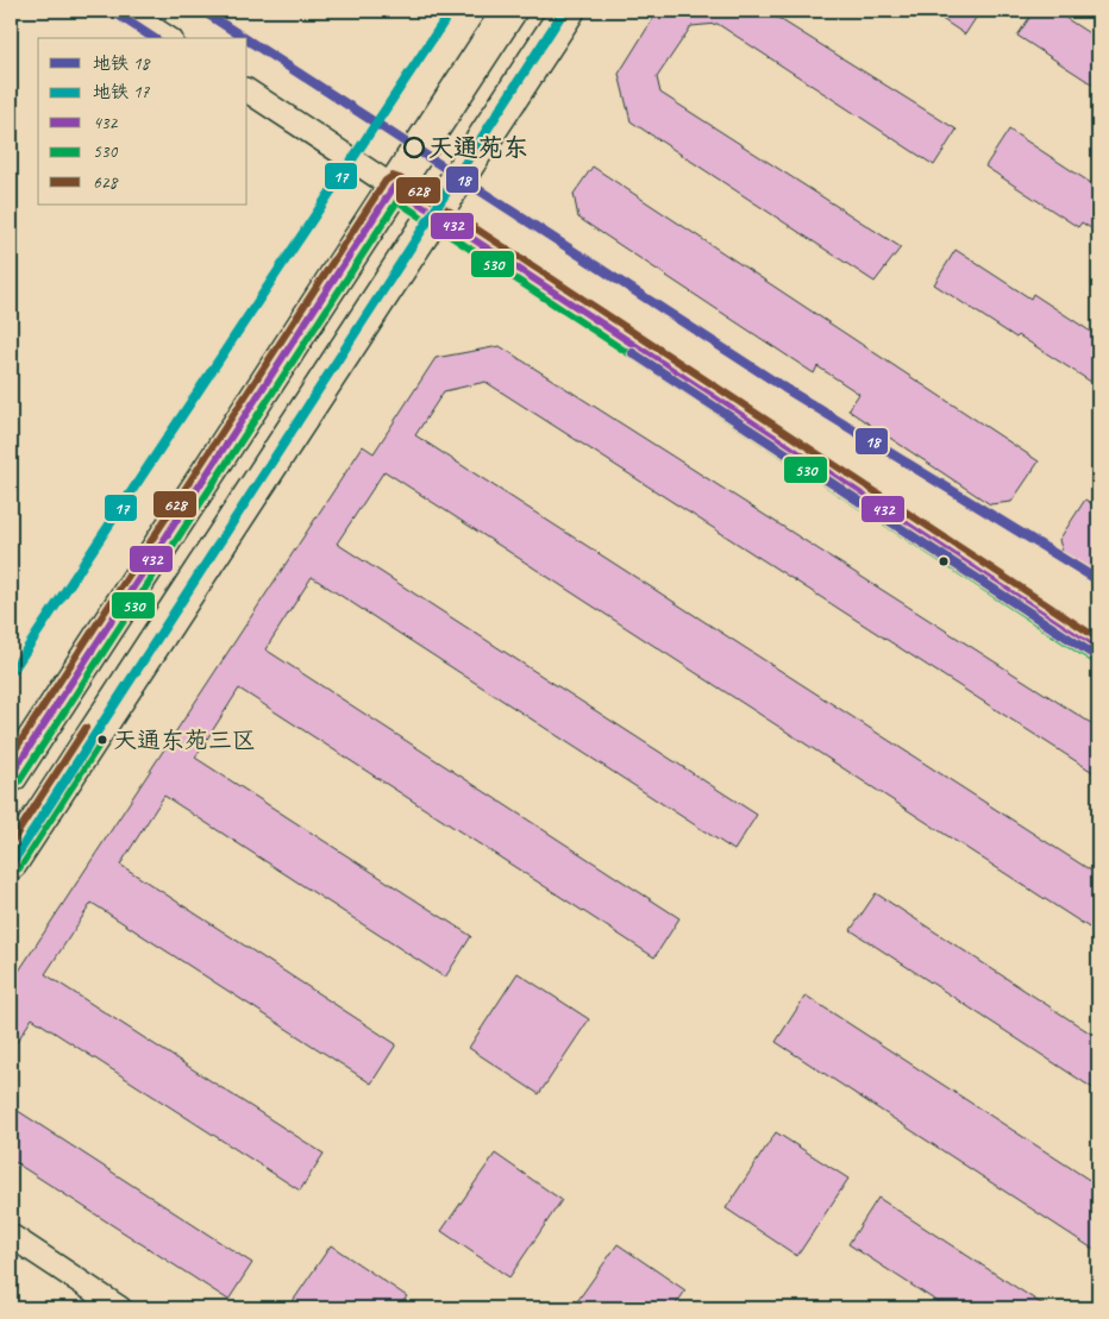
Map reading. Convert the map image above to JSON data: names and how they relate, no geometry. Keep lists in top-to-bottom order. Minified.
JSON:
{"places":["天通苑东","天通东苑三区"],"lines":["metro line 18","metro line 17","transit line 628","transit line 432","transit line 530"],"legend":["地铁 18","地铁 17","432","530","628"]}
